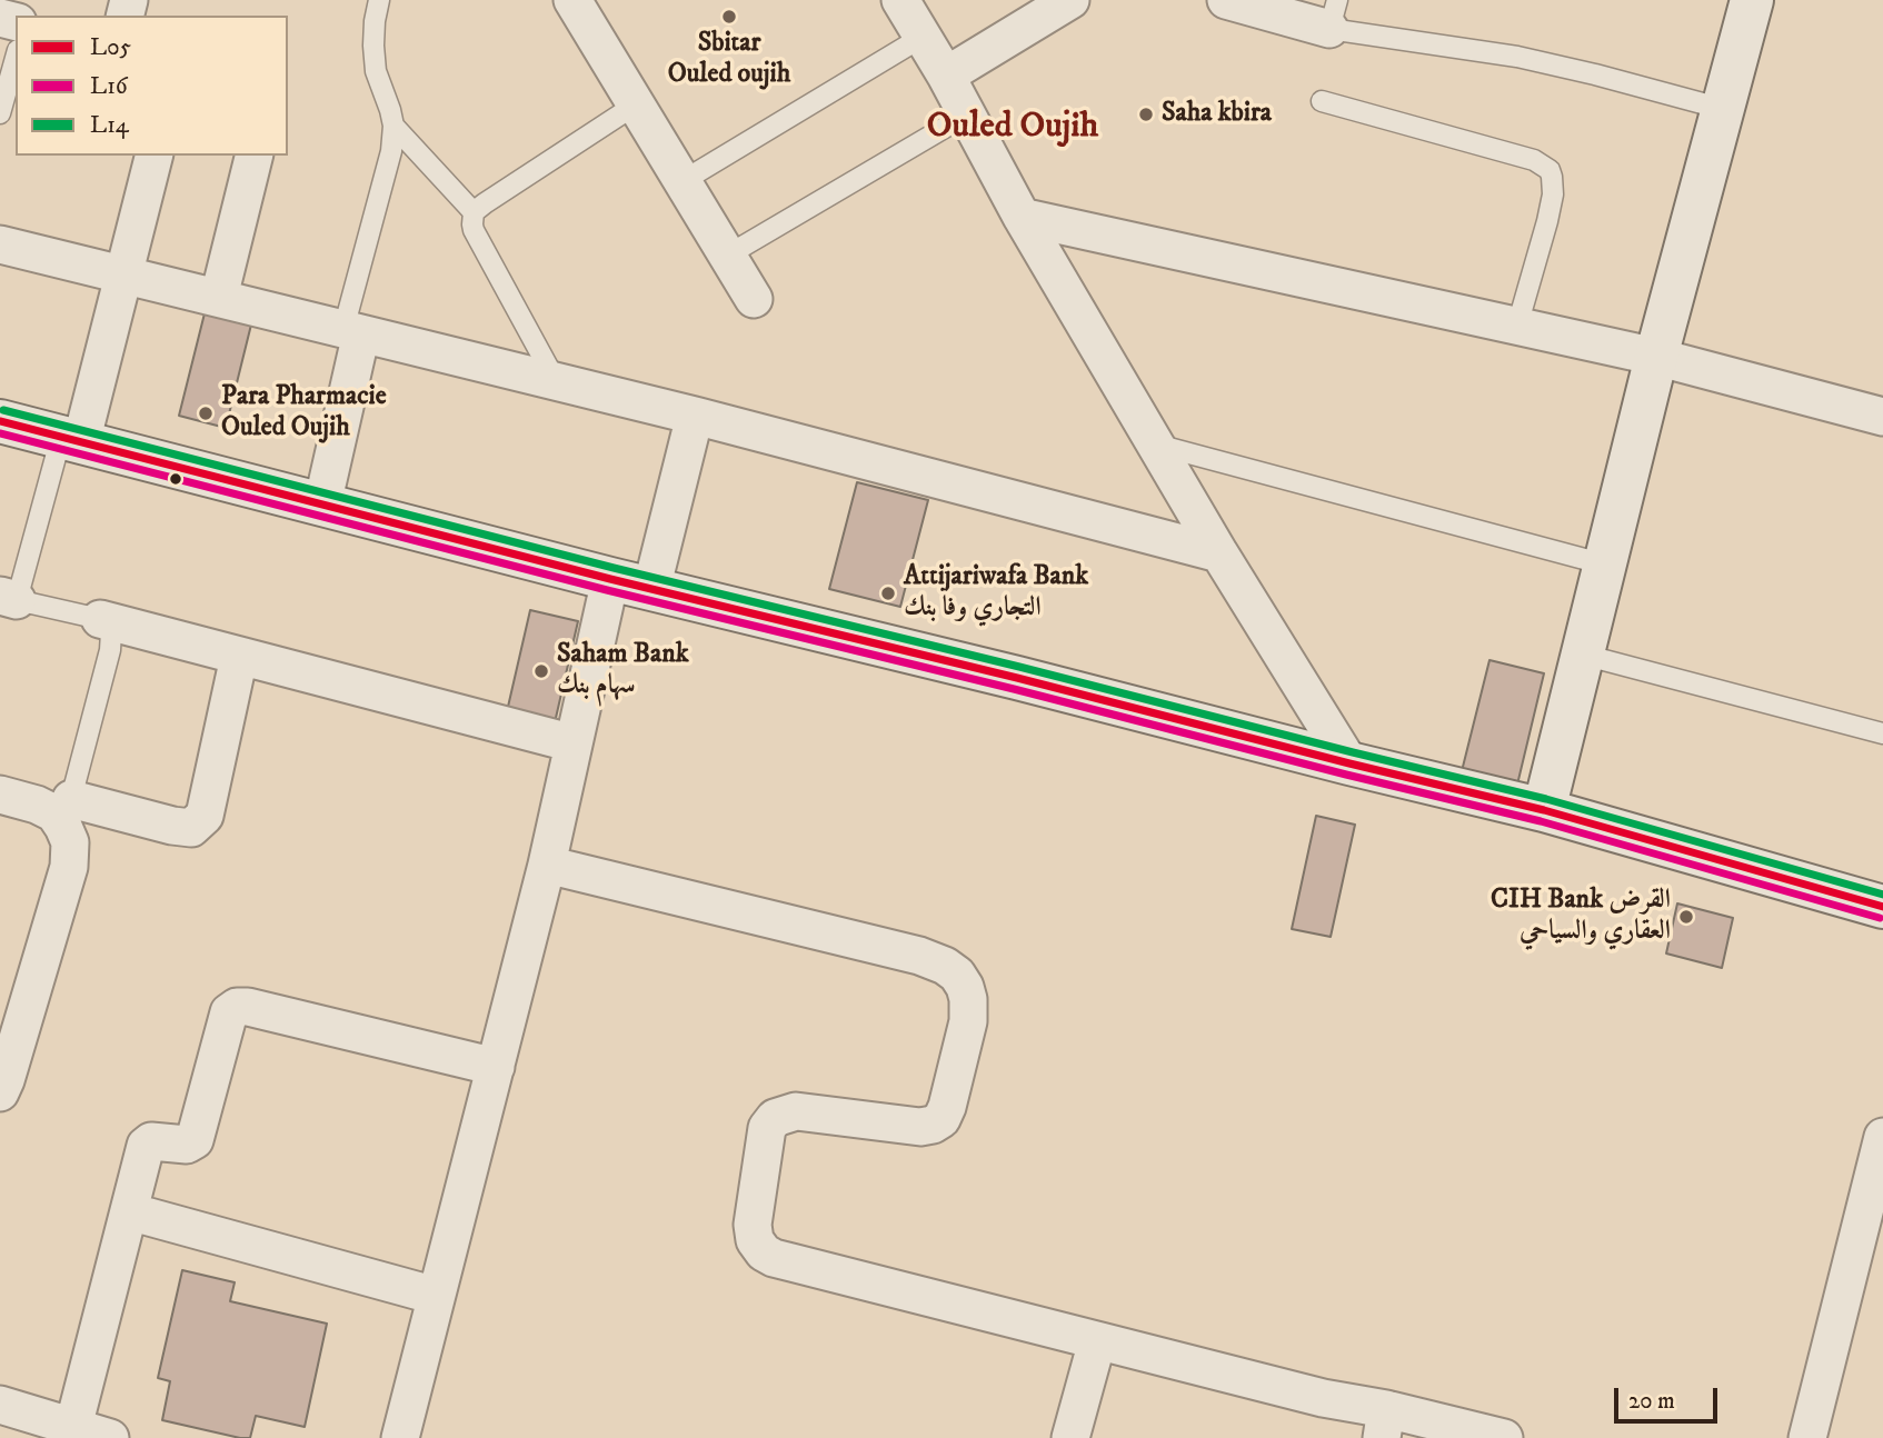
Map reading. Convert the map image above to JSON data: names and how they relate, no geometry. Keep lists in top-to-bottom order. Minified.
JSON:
{"districts":["Ouled Oujih"],"places":["Sbitar Ouled oujih","Saha kbira","Para Pharmacie Ouled Oujih","Attijariwafa Bank التجاري وفا بنك","Saham Bank سهام بنك","CIH Bank القرض العقاري والسياحي"],"lines":["transit line L14","transit line L05","transit line L16"],"legend":["L05","L16","L14"],"scale_bar":"20 m"}
